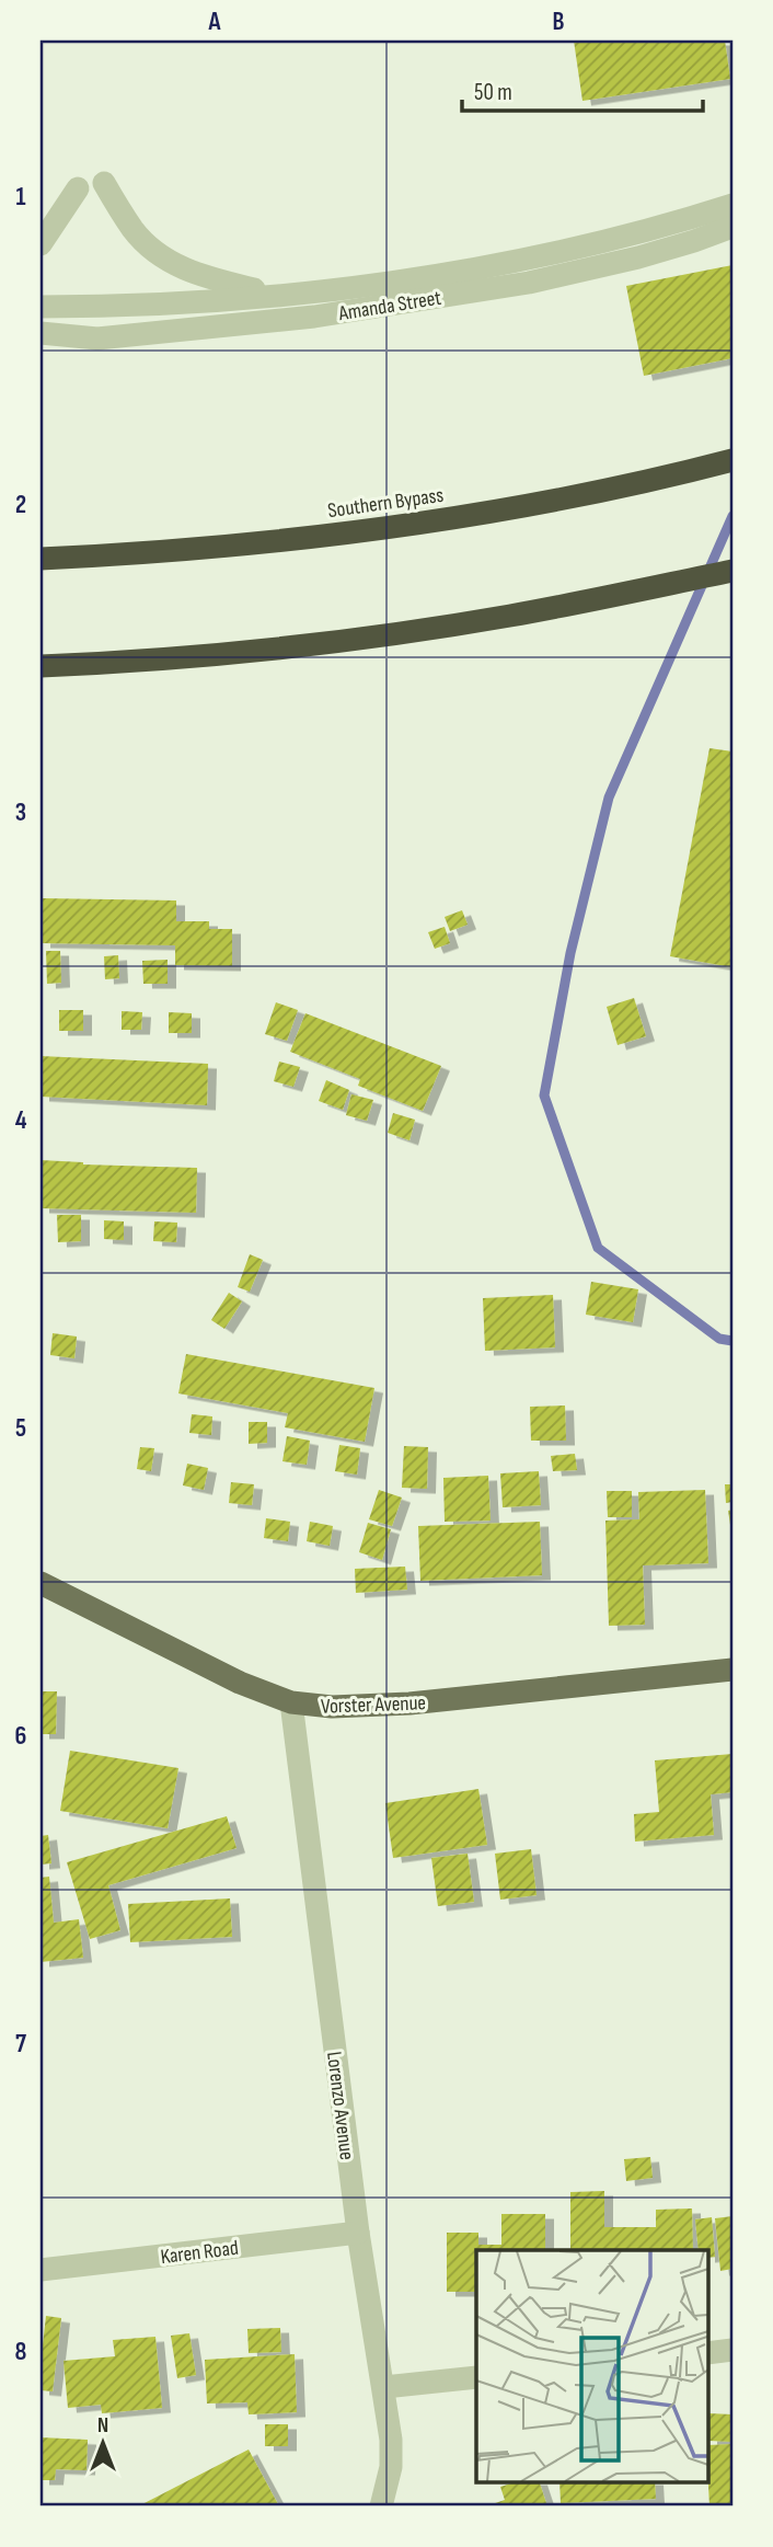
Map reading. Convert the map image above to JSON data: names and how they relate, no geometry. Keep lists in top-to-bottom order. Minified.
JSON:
{"streets":{"highway":["Southern Bypass"],"main road":["Vorster Avenue"],"street":["Amanda Street","Lorenzo Avenue","Karen Road"]},"crossings":[["Vorster Avenue","Lorenzo Avenue"],["Lorenzo Avenue","Karen Road"]],"scale_bar":"50 m","north":"top","grid":{"columns":["A","B"],"rows":["1","2","3","4","5","6","7","8"]}}
